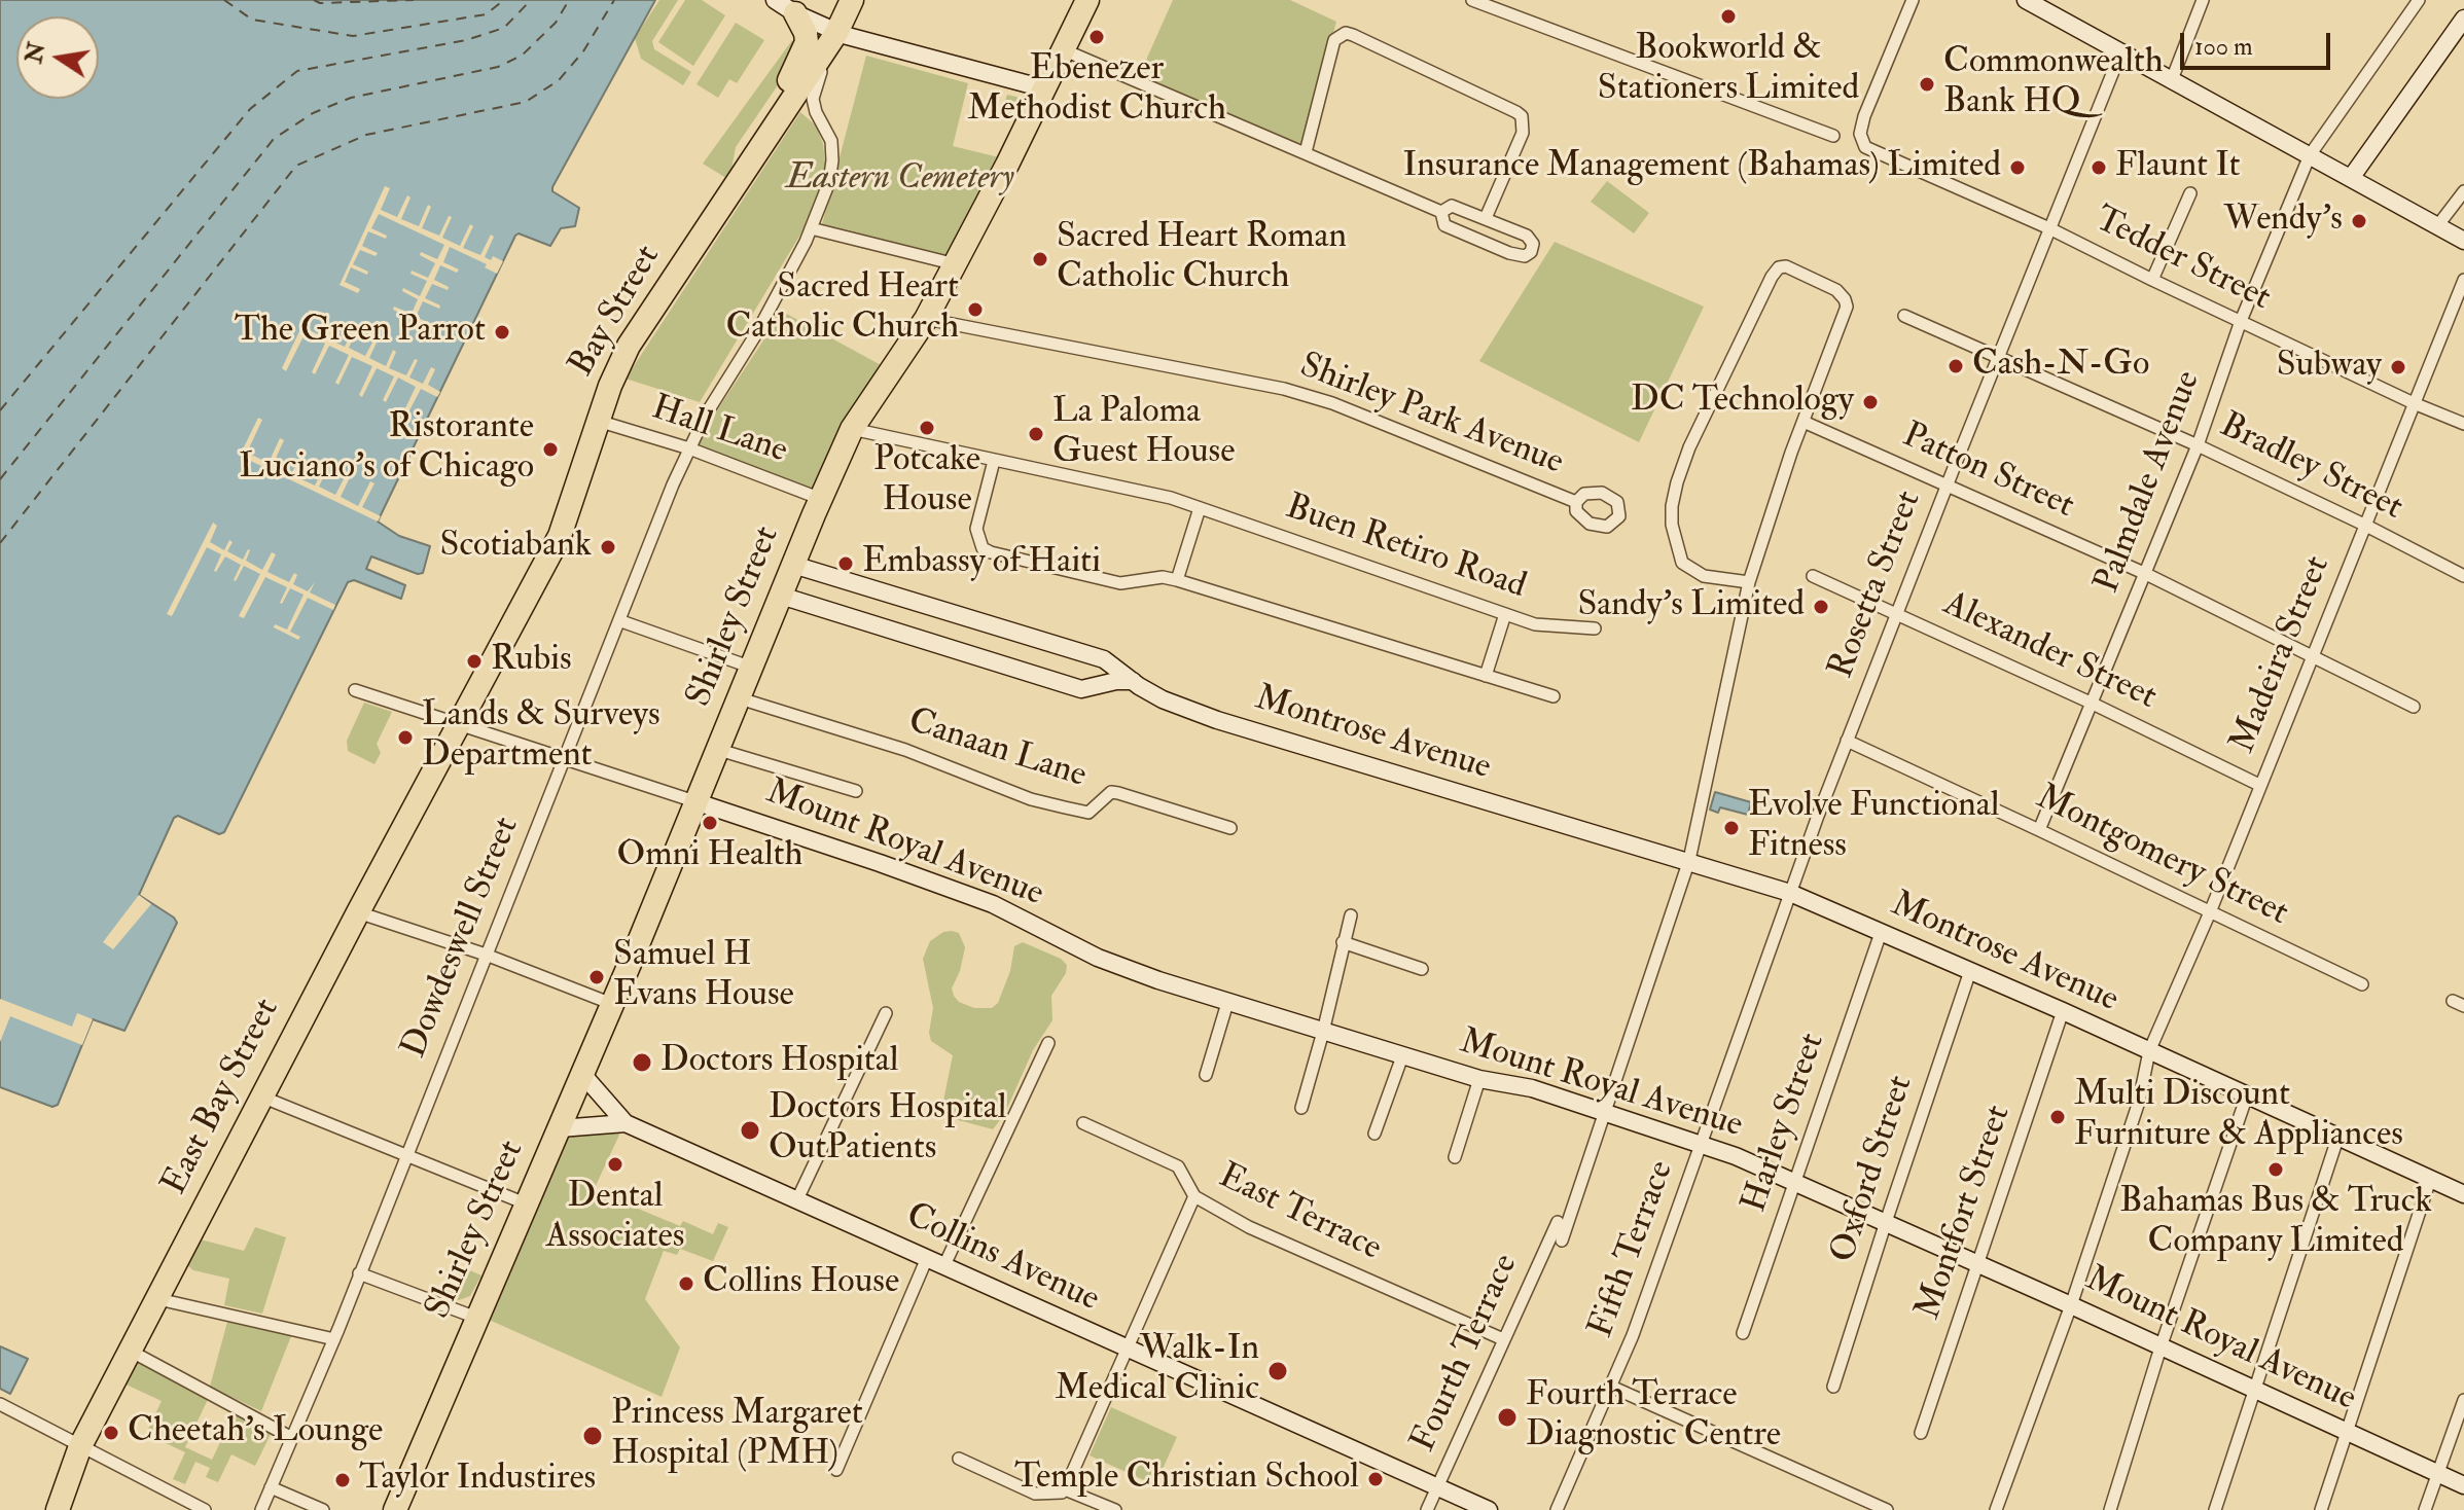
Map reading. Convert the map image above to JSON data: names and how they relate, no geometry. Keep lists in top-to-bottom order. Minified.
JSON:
{"streets":{"highway":["Bay Street","Shirley Street","East Bay Street"],"street":["Tedder Street","Shirley Park Avenue","Hall Lane","Bradley Street","Patton Street","Palmdale Avenue","Buen Retiro Road","Rosetta Street","Alexander Street","Madeira Street","Montrose Avenue","Canaan Lane","Mount Royal Avenue","Montgomery Street","Dowdeswell Street","Harley Street","Oxford Street","Montfort Street","East Terrace","Fifth Terrace","Collins Avenue","Fourth Terrace"]},"crossings":[["Tedder Street","Palmdale Avenue"],["Tedder Street","Rosetta Street"],["Tedder Street","Madeira Street"],["Bay Street","Hall Lane"],["Bay Street","Dowdeswell Street"],["Bay Street","East Bay Street"],["Shirley Park Avenue","Shirley Street"],["Hall Lane","Shirley Street"],["Hall Lane","Dowdeswell Street"],["Bradley Street","Palmdale Avenue"],["Bradley Street","Rosetta Street"],["Bradley Street","Madeira Street"],["Patton Street","Palmdale Avenue"],["Patton Street","Rosetta Street"],["Patton Street","Madeira Street"],["Patton Street","Fourth Terrace"],["Palmdale Avenue","Alexander Street"],["Palmdale Avenue","Montgomery Street"],["Buen Retiro Road","Shirley Street"],["Rosetta Street","Alexander Street"],["Rosetta Street","Montrose Avenue"],["Rosetta Street","Mount Royal Avenue"],["Rosetta Street","Montgomery Street"],["Rosetta Street","Fifth Terrace"],["Shirley Street","Montrose Avenue"],["Shirley Street","Canaan Lane"],["Shirley Street","Mount Royal Avenue"],["Shirley Street","Collins Avenue"],["Alexander Street","Madeira Street"],["Madeira Street","Montrose Avenue"],["Madeira Street","Mount Royal Avenue"],["Madeira Street","Montgomery Street"],["Montrose Avenue","Harley Street"],["Montrose Avenue","Oxford Street"],["Montrose Avenue","Montfort Street"],["Montrose Avenue","Fourth Terrace"],["Mount Royal Avenue","Harley Street"],["Mount Royal Avenue","Oxford Street"],["Mount Royal Avenue","Montfort Street"],["Mount Royal Avenue","Fifth Terrace"],["Mount Royal Avenue","Fourth Terrace"],["East Terrace","Fourth Terrace"],["Collins Avenue","Fourth Terrace"]],"parks":["Eastern Cemetery"],"places":["Bookworld & Stationers Limited","Ebenezer Methodist Church","Commonwealth Bank HQ","Insurance Management (Bahamas) Limited","Flaunt It","Wendy's","Sacred Heart Roman Catholic Church","Sacred Heart Catholic Church","The Green Parrot","Cash-N-Go","Subway","DC Technology","Potcake House","La Paloma Guest House","Ristorante Luciano's of Chicago","Scotiabank","Embassy of Haiti","Sandy's Limited","Rubis","Lands & Surveys Department","Omni Health","Evolve Functional Fitness","Samuel H Evans House","Doctors Hospital","Multi Discount Furniture & Appliances","Doctors Hospital OutPatients","Dental Associates","Bahamas Bus & Truck Company Limited","Collins House","Walk-In Medical Clinic","Fourth Terrace Diagnostic Centre","Cheetah’s Lounge","Princess Margaret Hospital (PMH)","Temple Christian School","Taylor Industires"],"scale_bar":"100 m","north":"left"}
